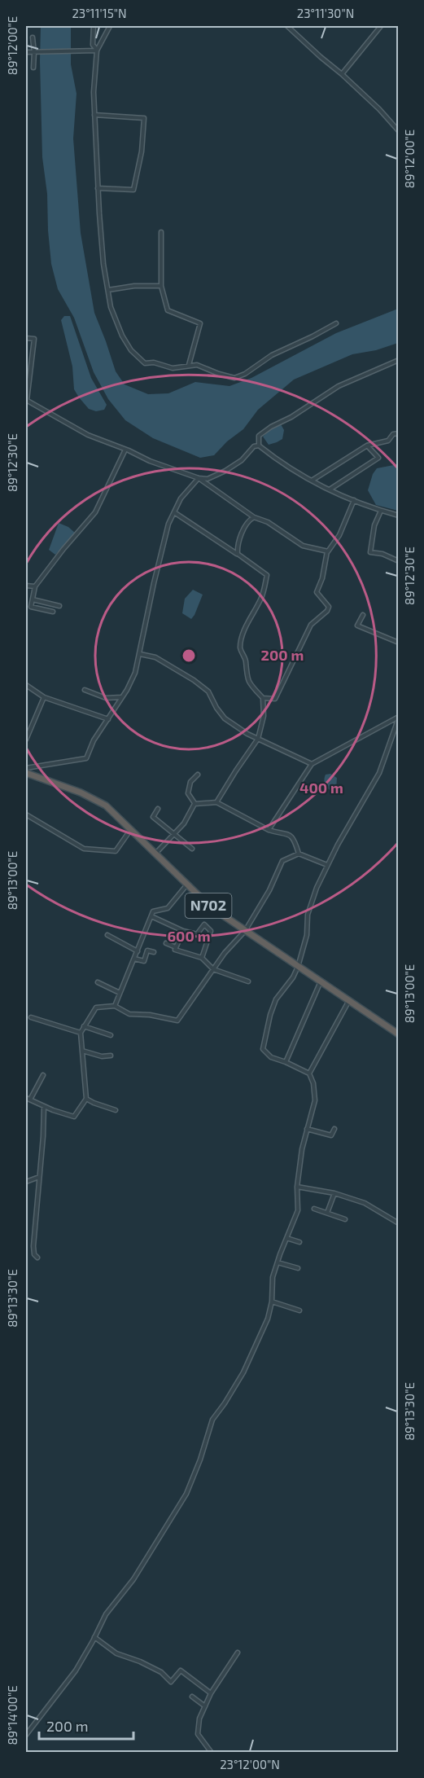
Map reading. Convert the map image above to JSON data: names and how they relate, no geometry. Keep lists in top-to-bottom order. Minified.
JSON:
{"streets":{"highway":["N702"]},"scale_bar":"200 m","coordinates":["23°11'15\"N","23°11'30\"N","89°12'00\"E","89°12'30\"E","89°13'00\"E","89°13'30\"E","89°14'00\"E","23°12'00\"N"],"rings":["200 m","400 m","600 m"]}
